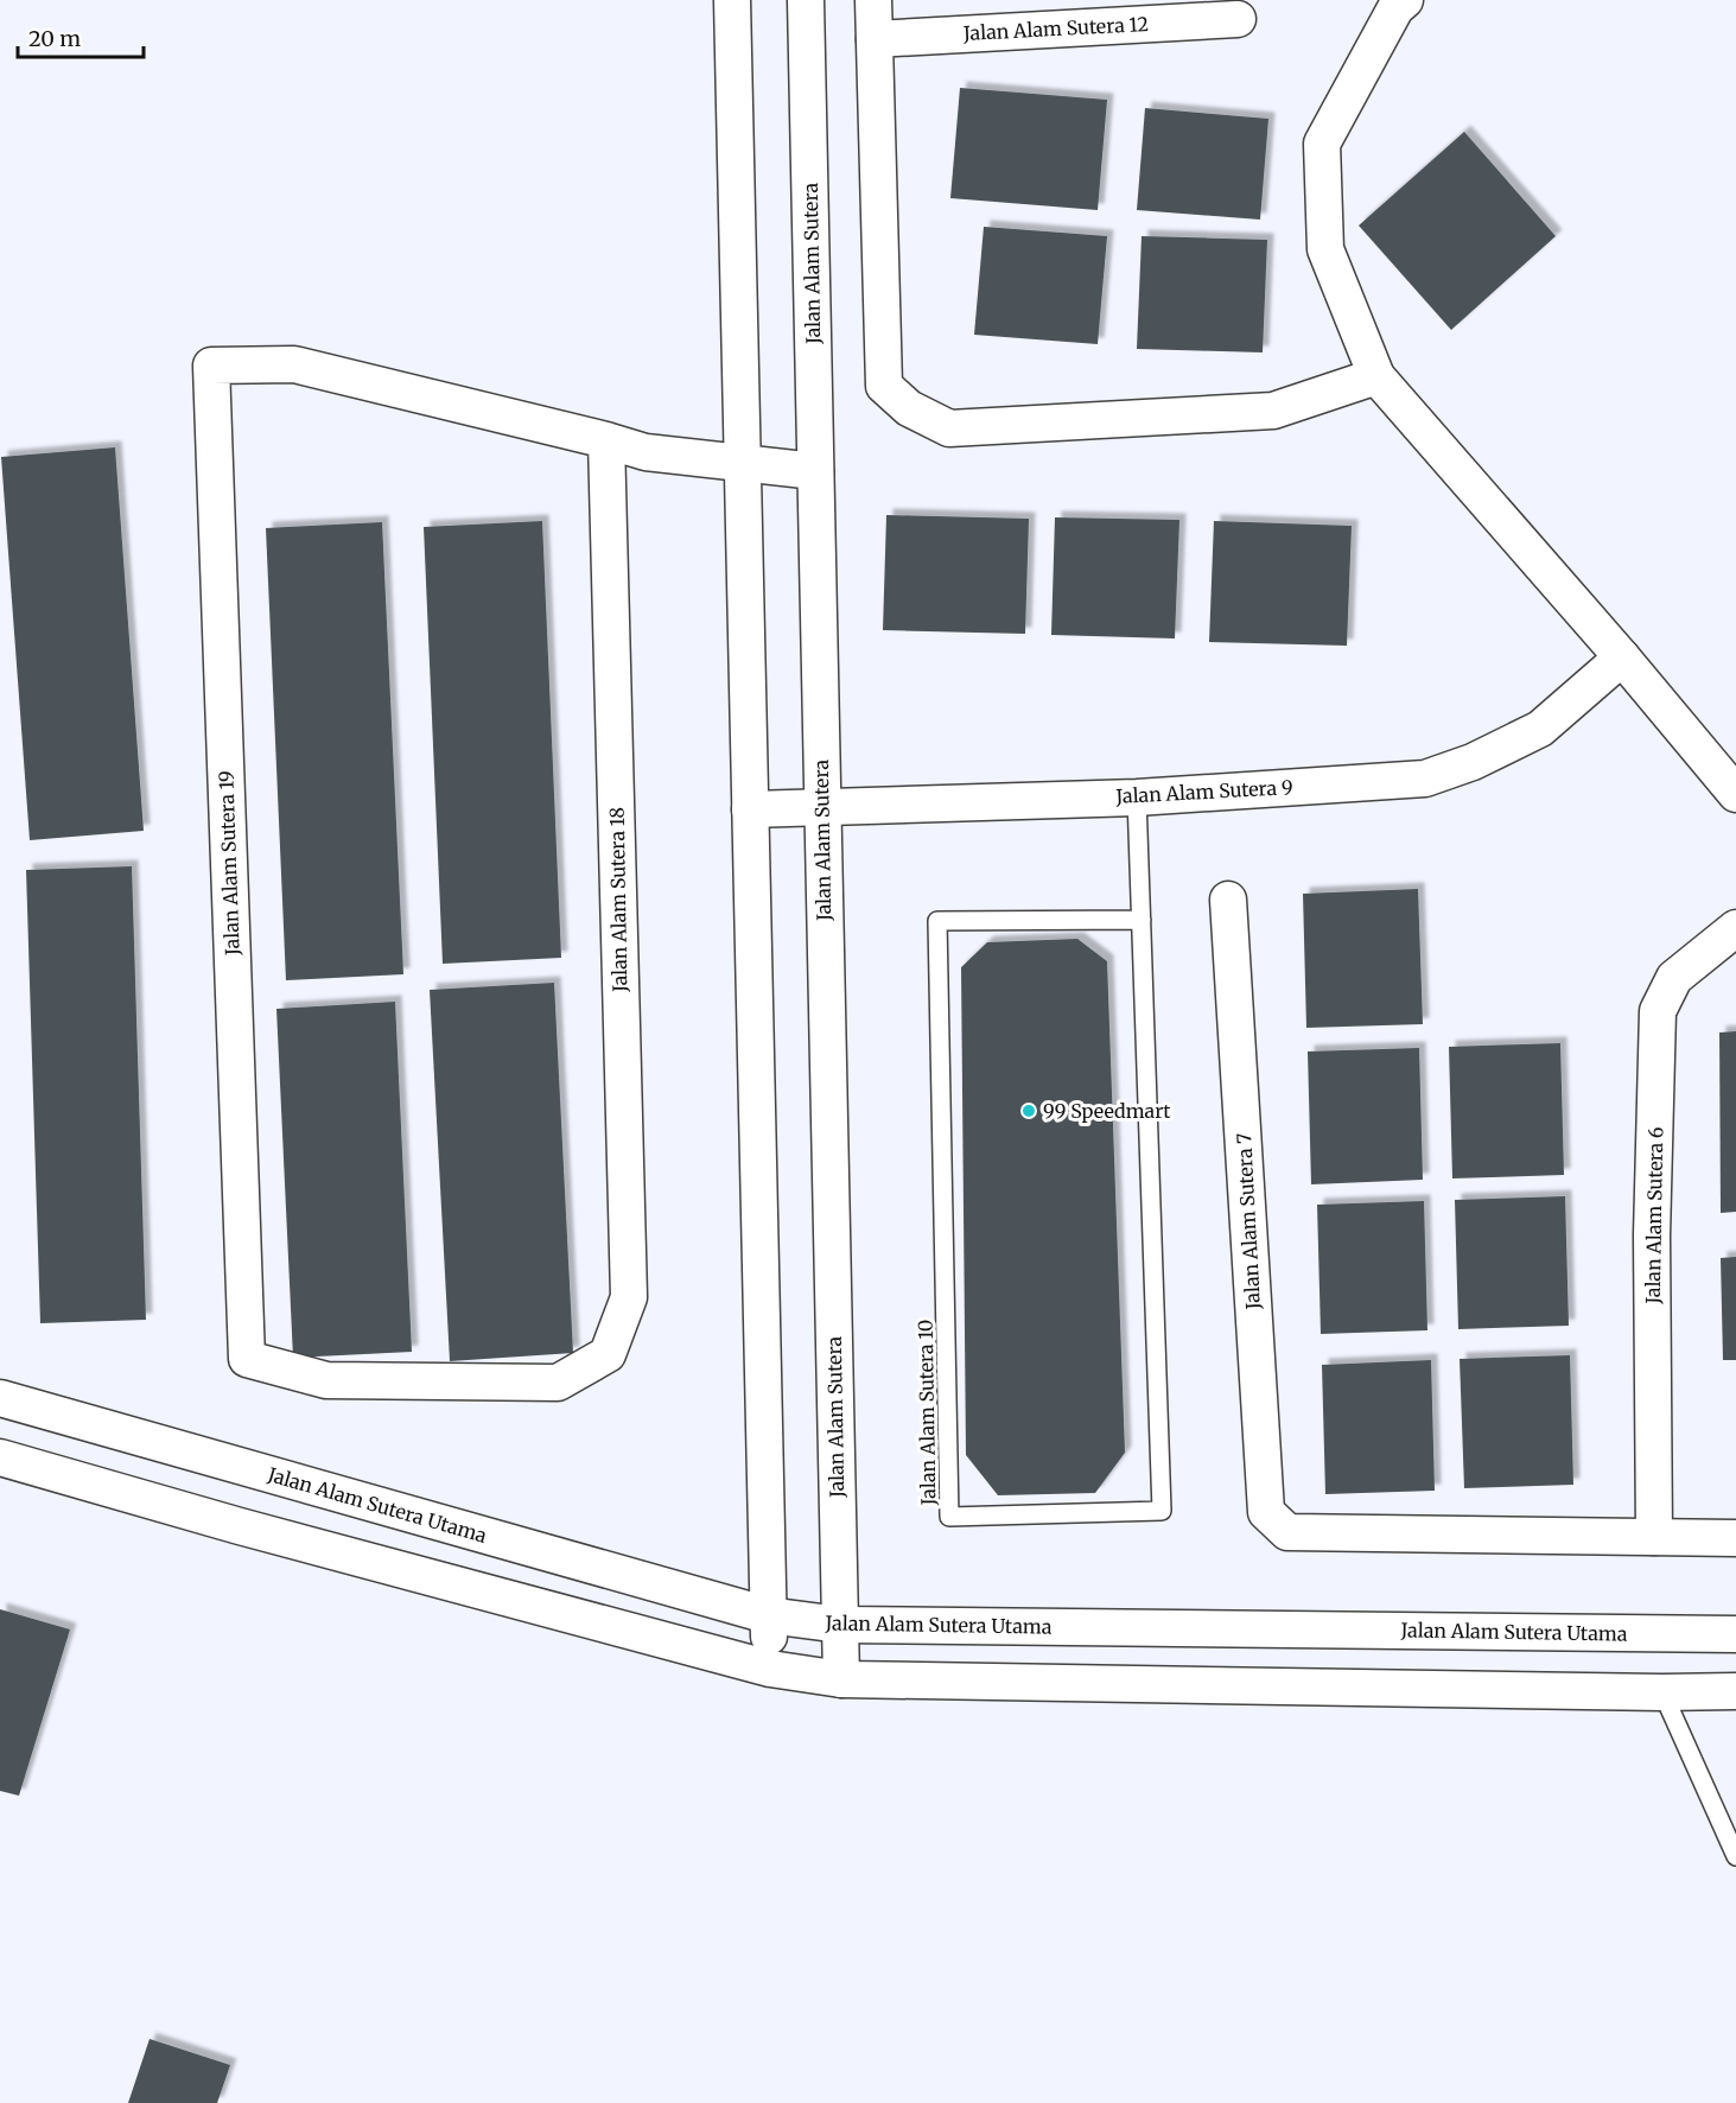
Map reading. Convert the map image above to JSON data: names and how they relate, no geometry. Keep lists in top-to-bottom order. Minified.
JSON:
{"streets":{"street":["Jalan Alam Sutera 12","Jalan Alam Sutera","Jalan Alam Sutera 9","Jalan Alam Sutera 19","Jalan Alam Sutera 18","Jalan Alam Sutera 6","Jalan Alam Sutera 7","Jalan Alam Sutera Utama"],"lane":["Jalan Alam Sutera 10"]},"crossings":[["Jalan Alam Sutera","Jalan Alam Sutera 9"],["Jalan Alam Sutera","Jalan Alam Sutera Utama"],["Jalan Alam Sutera 9","Jalan Alam Sutera 10"],["Jalan Alam Sutera 19","Jalan Alam Sutera 18"],["Jalan Alam Sutera 6","Jalan Alam Sutera 7"]],"places":["99 Speedmart"],"scale_bar":"20 m"}
